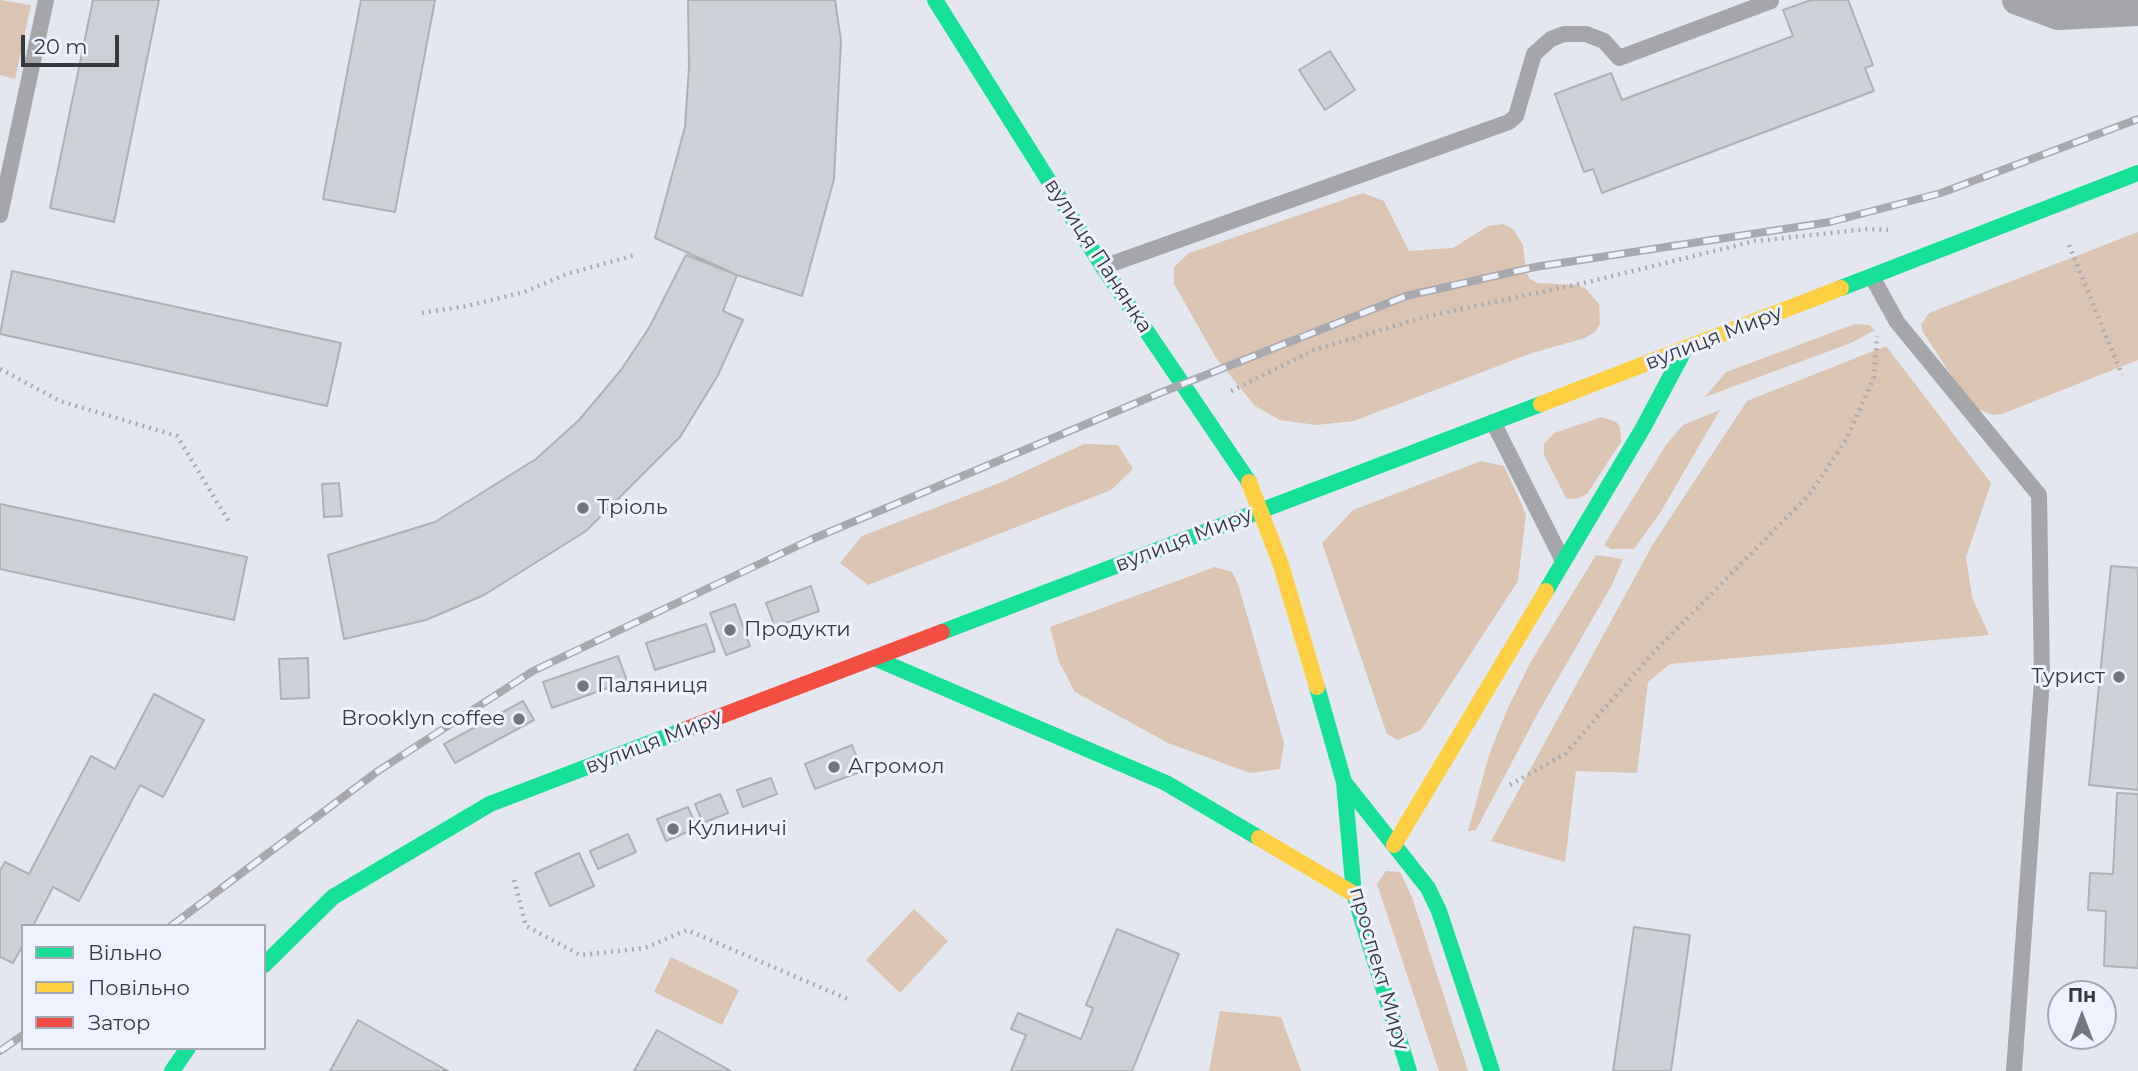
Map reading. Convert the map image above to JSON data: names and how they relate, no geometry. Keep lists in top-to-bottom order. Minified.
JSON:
{"streets":{"main road":["вулиця Панянка","вулиця Миру","проспект Миру"]},"crossings":[["вулиця Панянка","вулиця Миру"],["вулиця Панянка","проспект Миру"],["вулиця Миру","проспект Миру"]],"places":["Тріоль","Продукти","Турист","Паляниця","Brooklyn coffee","Агромол","Кулиничі"],"legend":["Вільно","Повільно","Затор"],"scale_bar":"20 m","north":"top"}
